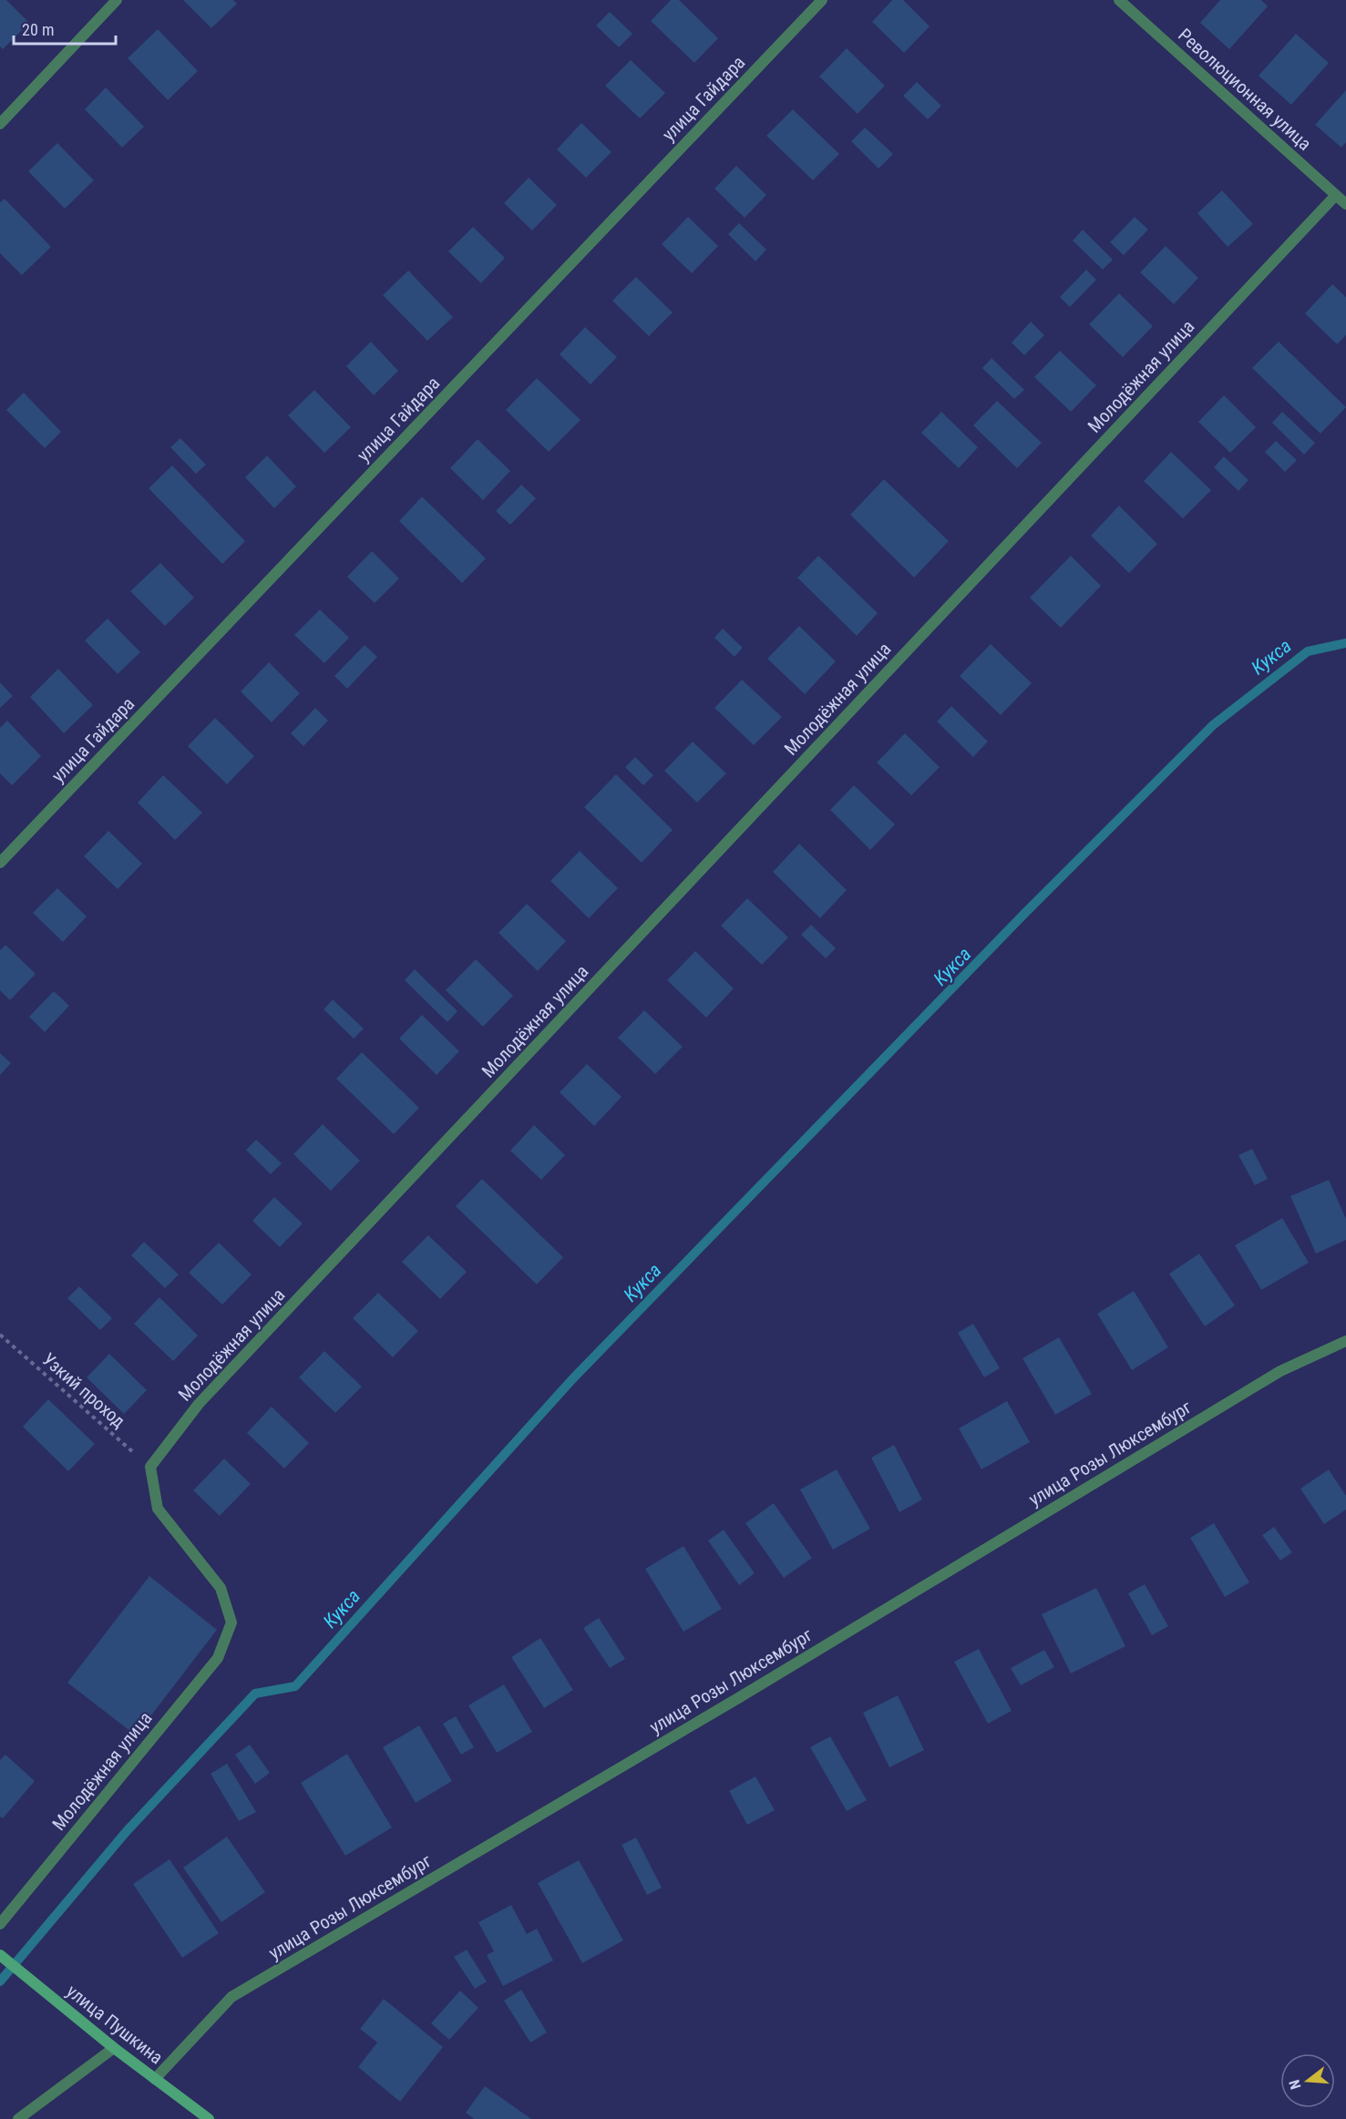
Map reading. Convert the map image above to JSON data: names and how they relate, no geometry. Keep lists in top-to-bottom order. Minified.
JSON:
{"streets":{"street":["Революционная улица","улица Гайдара","Молодёжная улица","улица Розы Люксембург","улица Пушкина"],"path":["Узкий проход"]},"crossings":[["Революционная улица","Молодёжная улица"],["Молодёжная улица","Узкий проход"],["улица Розы Люксембург","улица Пушкина"]],"water":["Кукса"],"scale_bar":"20 m","north":"left"}
